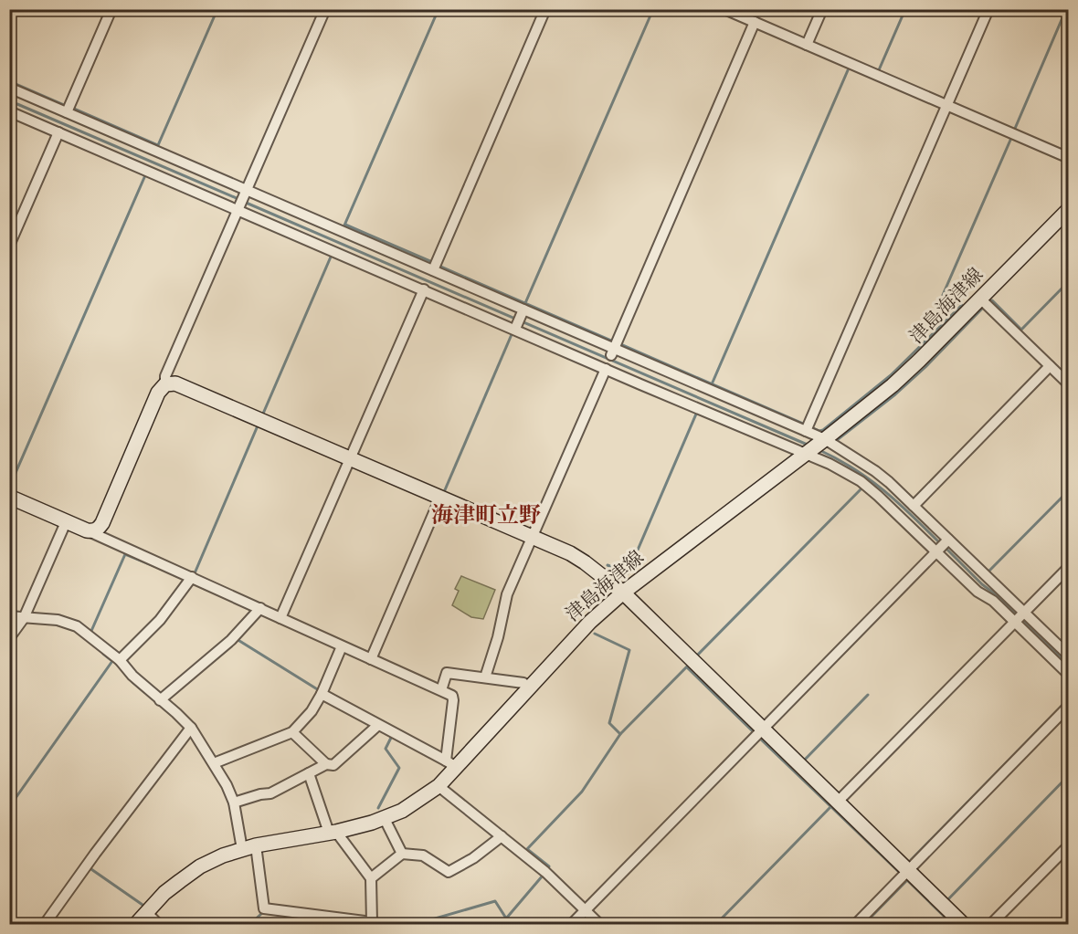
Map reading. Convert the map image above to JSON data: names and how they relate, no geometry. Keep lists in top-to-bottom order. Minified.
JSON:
{"streets":{"street":["津島海津線"]},"districts":["海津町立野"]}
